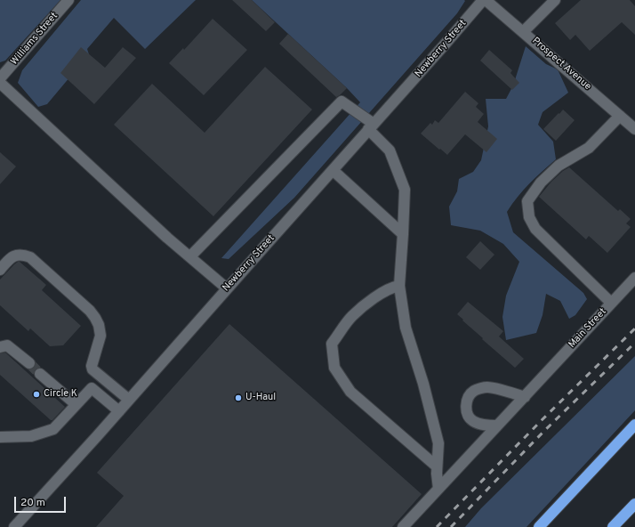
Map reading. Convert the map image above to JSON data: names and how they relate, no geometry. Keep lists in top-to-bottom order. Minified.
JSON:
{"streets":{"street":["Williams Street","Newberry Street","Prospect Avenue","Main Street"]},"places":["Circle K","U-Haul"],"scale_bar":"20 m"}
